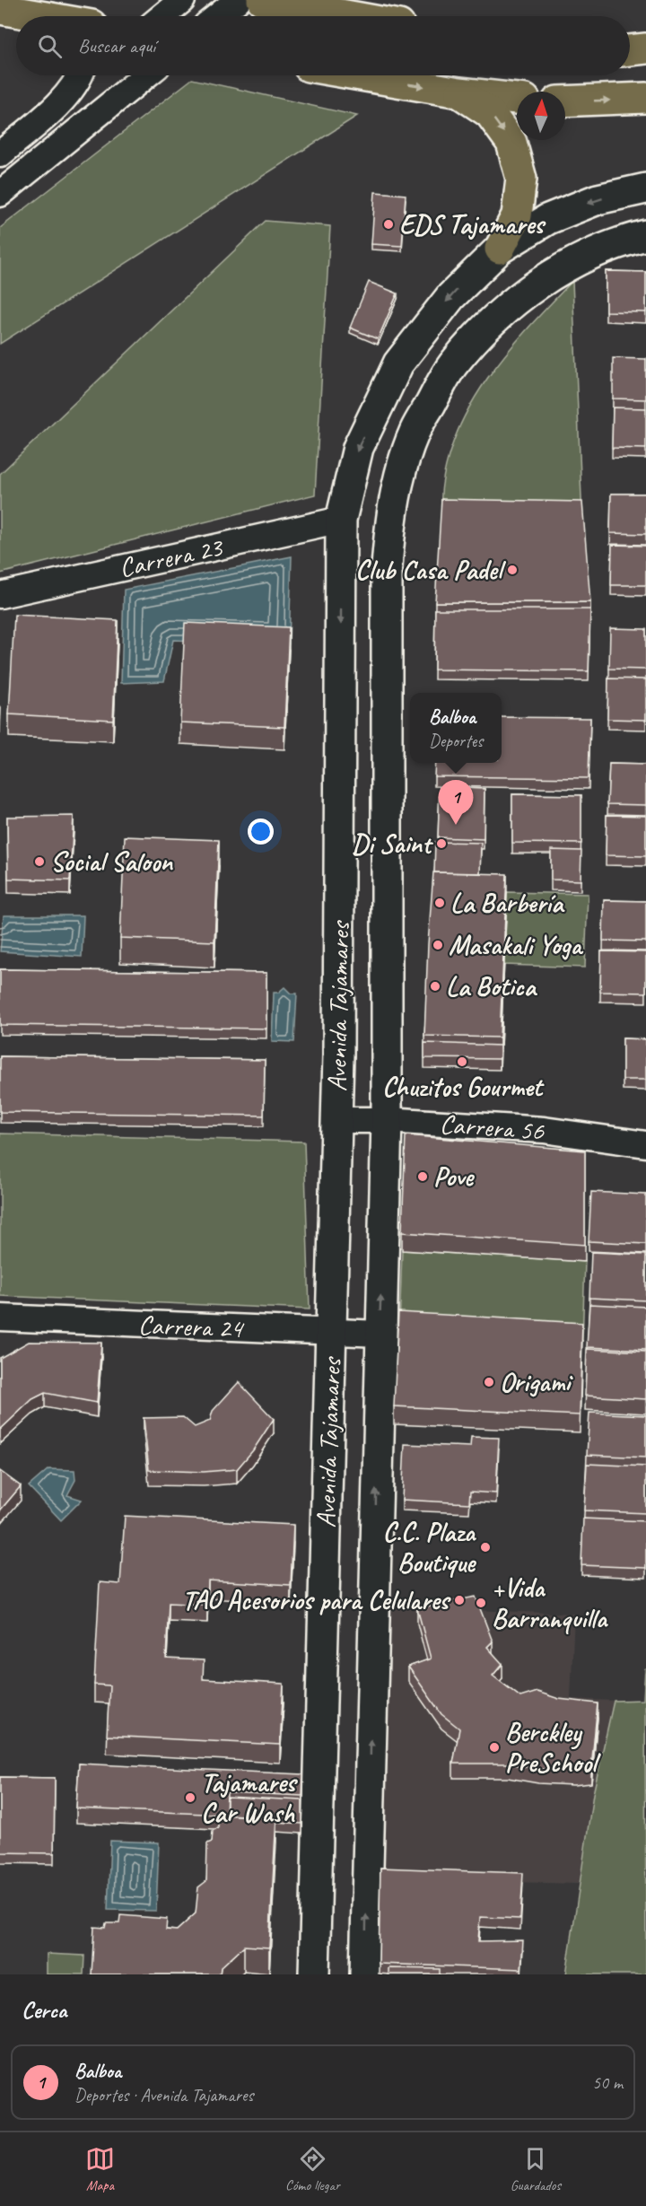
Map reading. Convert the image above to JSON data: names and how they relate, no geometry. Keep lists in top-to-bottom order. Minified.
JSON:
{"streets":{"street":["Carrera 23","Avenida Tajamares","Carrera 56","Carrera 24"]},"crossings":[["Carrera 23","Avenida Tajamares"],["Avenida Tajamares","Carrera 56"],["Avenida Tajamares","Carrera 24"]],"places":["EDS Tajamares","Club Casa Padel","Di Saint","Social Saloon","La Barbería","Masakali Yoga","La Botica","Chuzitos Gourmet","Pove","Origami","C.C. Plaza Boutique","TAO Acesorios para Celulares","+Vida Barranquilla","Berckley PreSchool","Tajamares Car Wash"],"north":"top","page":{"search":"Buscar aquí","popup":["Balboa","Deportes"],"pins":"1","heading":"Cerca","list":[{"mark":"1","name":"Balboa","note":"Deportes · Avenida Tajamares","value":"50 m"}],"nav":["Mapa","Cómo llegar","Guardados"]}}
